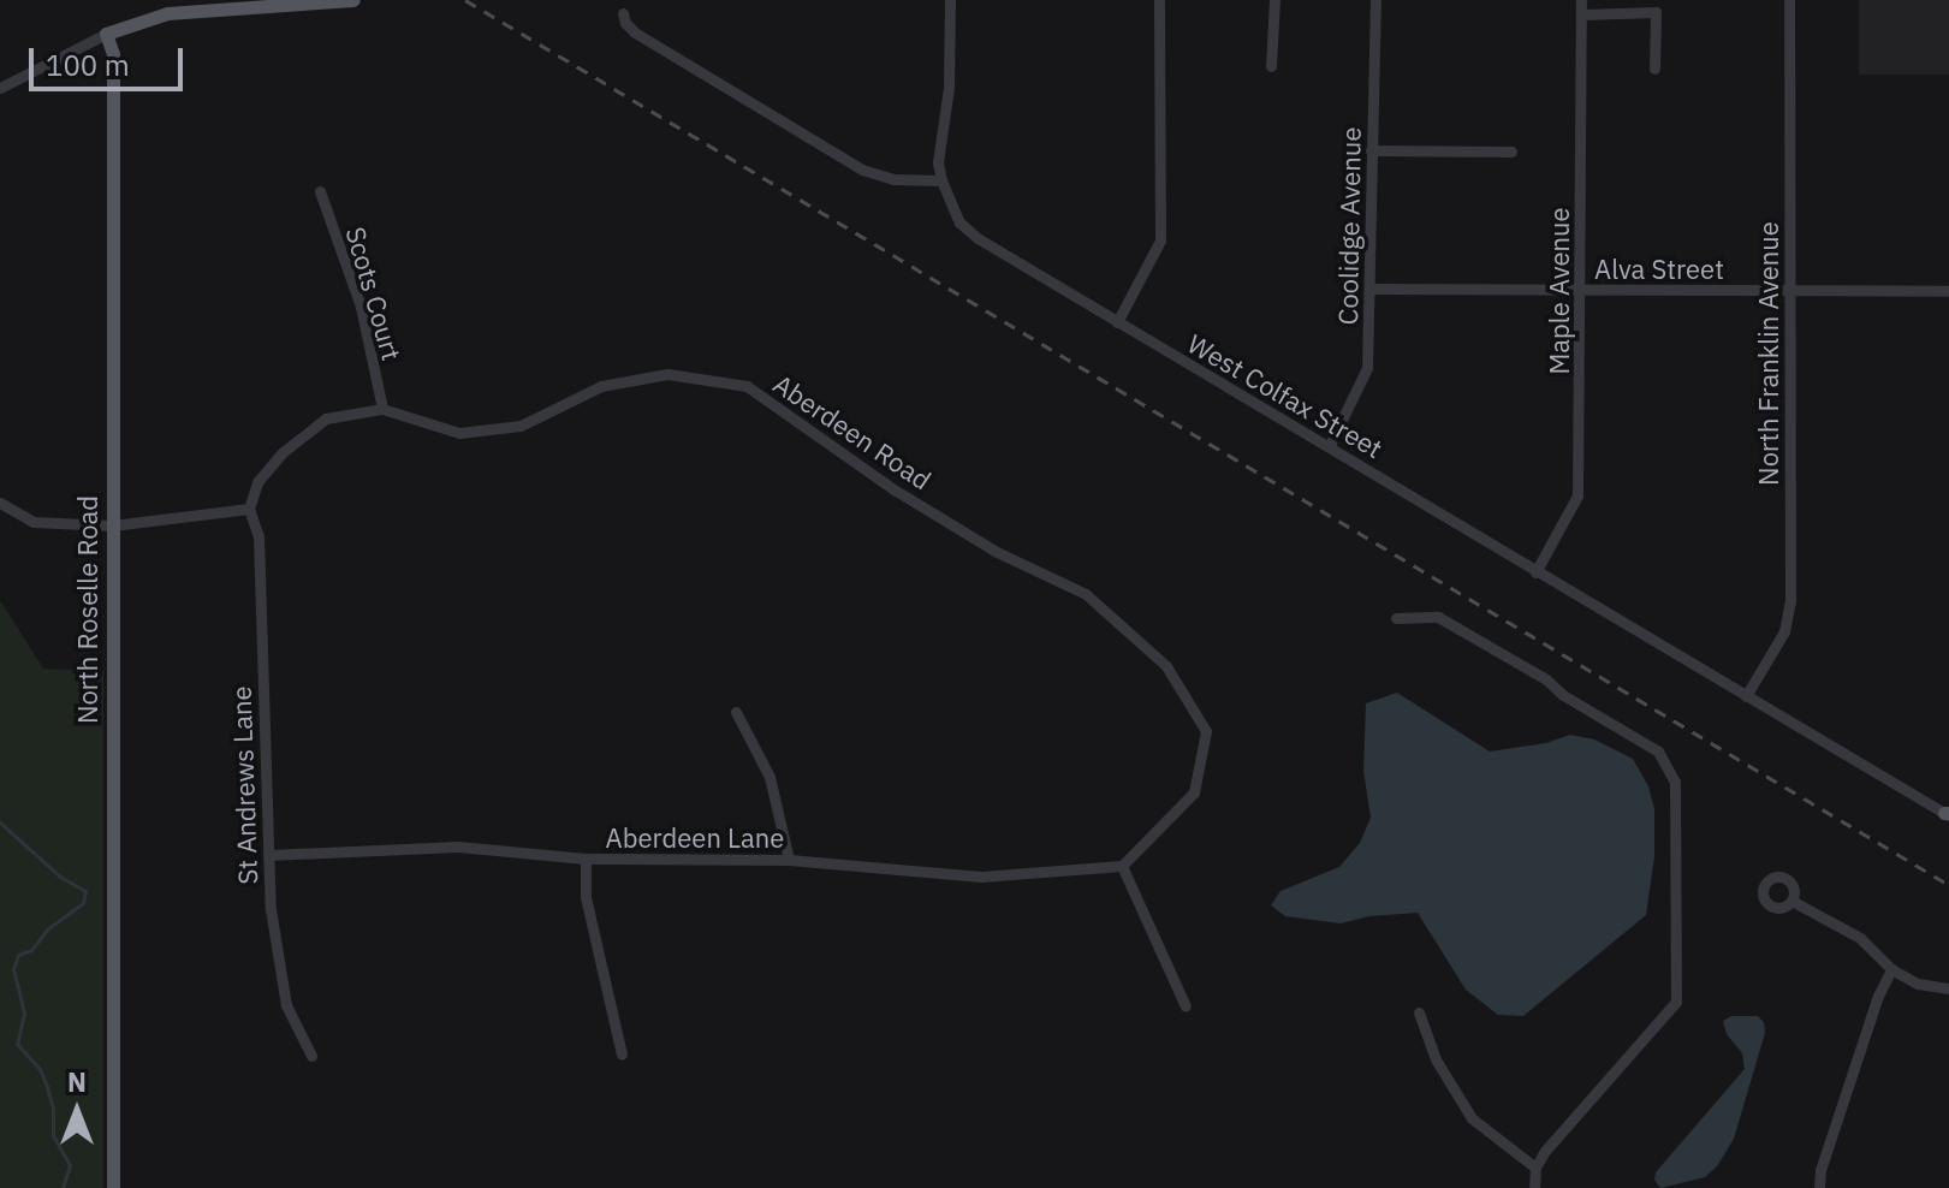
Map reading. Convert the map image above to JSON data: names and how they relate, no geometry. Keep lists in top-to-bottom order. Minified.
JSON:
{"streets":{"main road":["North Roselle Road"],"street":["Coolidge Avenue","Alva Street","Maple Avenue","Scots Court","North Franklin Avenue","West Colfax Street","Aberdeen Road","St Andrews Lane","Aberdeen Lane"]},"crossings":[["Coolidge Avenue","Alva Street"],["Coolidge Avenue","West Colfax Street"],["Alva Street","Maple Avenue"],["Alva Street","North Franklin Avenue"],["Maple Avenue","West Colfax Street"],["Scots Court","Aberdeen Road"],["North Franklin Avenue","West Colfax Street"],["Aberdeen Road","St Andrews Lane"],["Aberdeen Road","Aberdeen Lane"],["St Andrews Lane","Aberdeen Lane"]],"scale_bar":"100 m","north":"top"}
